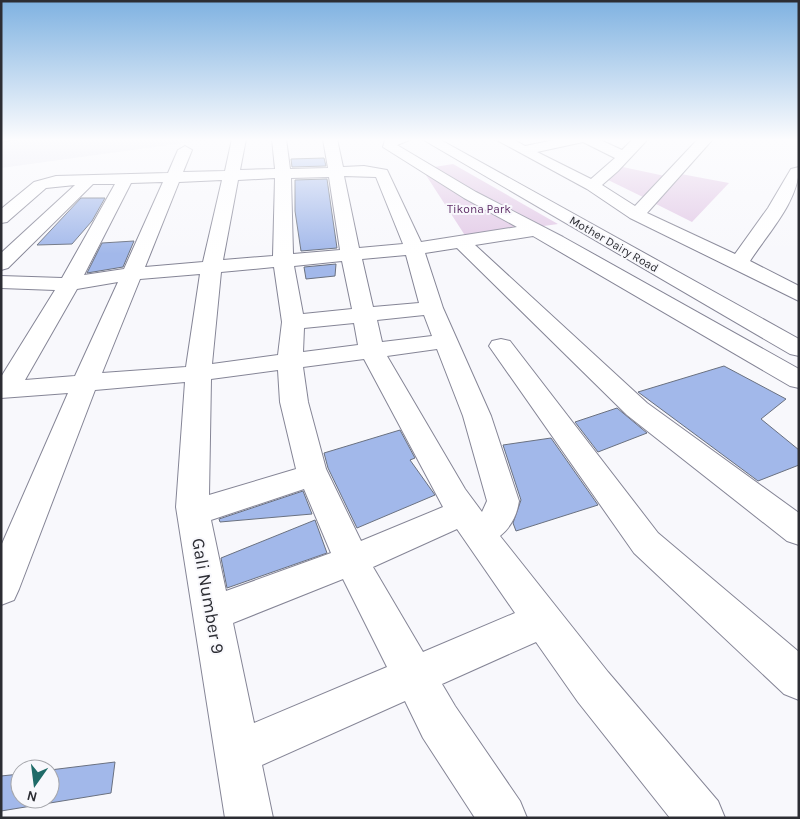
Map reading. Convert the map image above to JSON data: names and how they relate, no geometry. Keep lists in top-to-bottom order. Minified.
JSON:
{"streets":{"street":["Mother Dairy Road","Gali Number 9"]},"parks":["Tikona Park"],"north":"bottom"}
